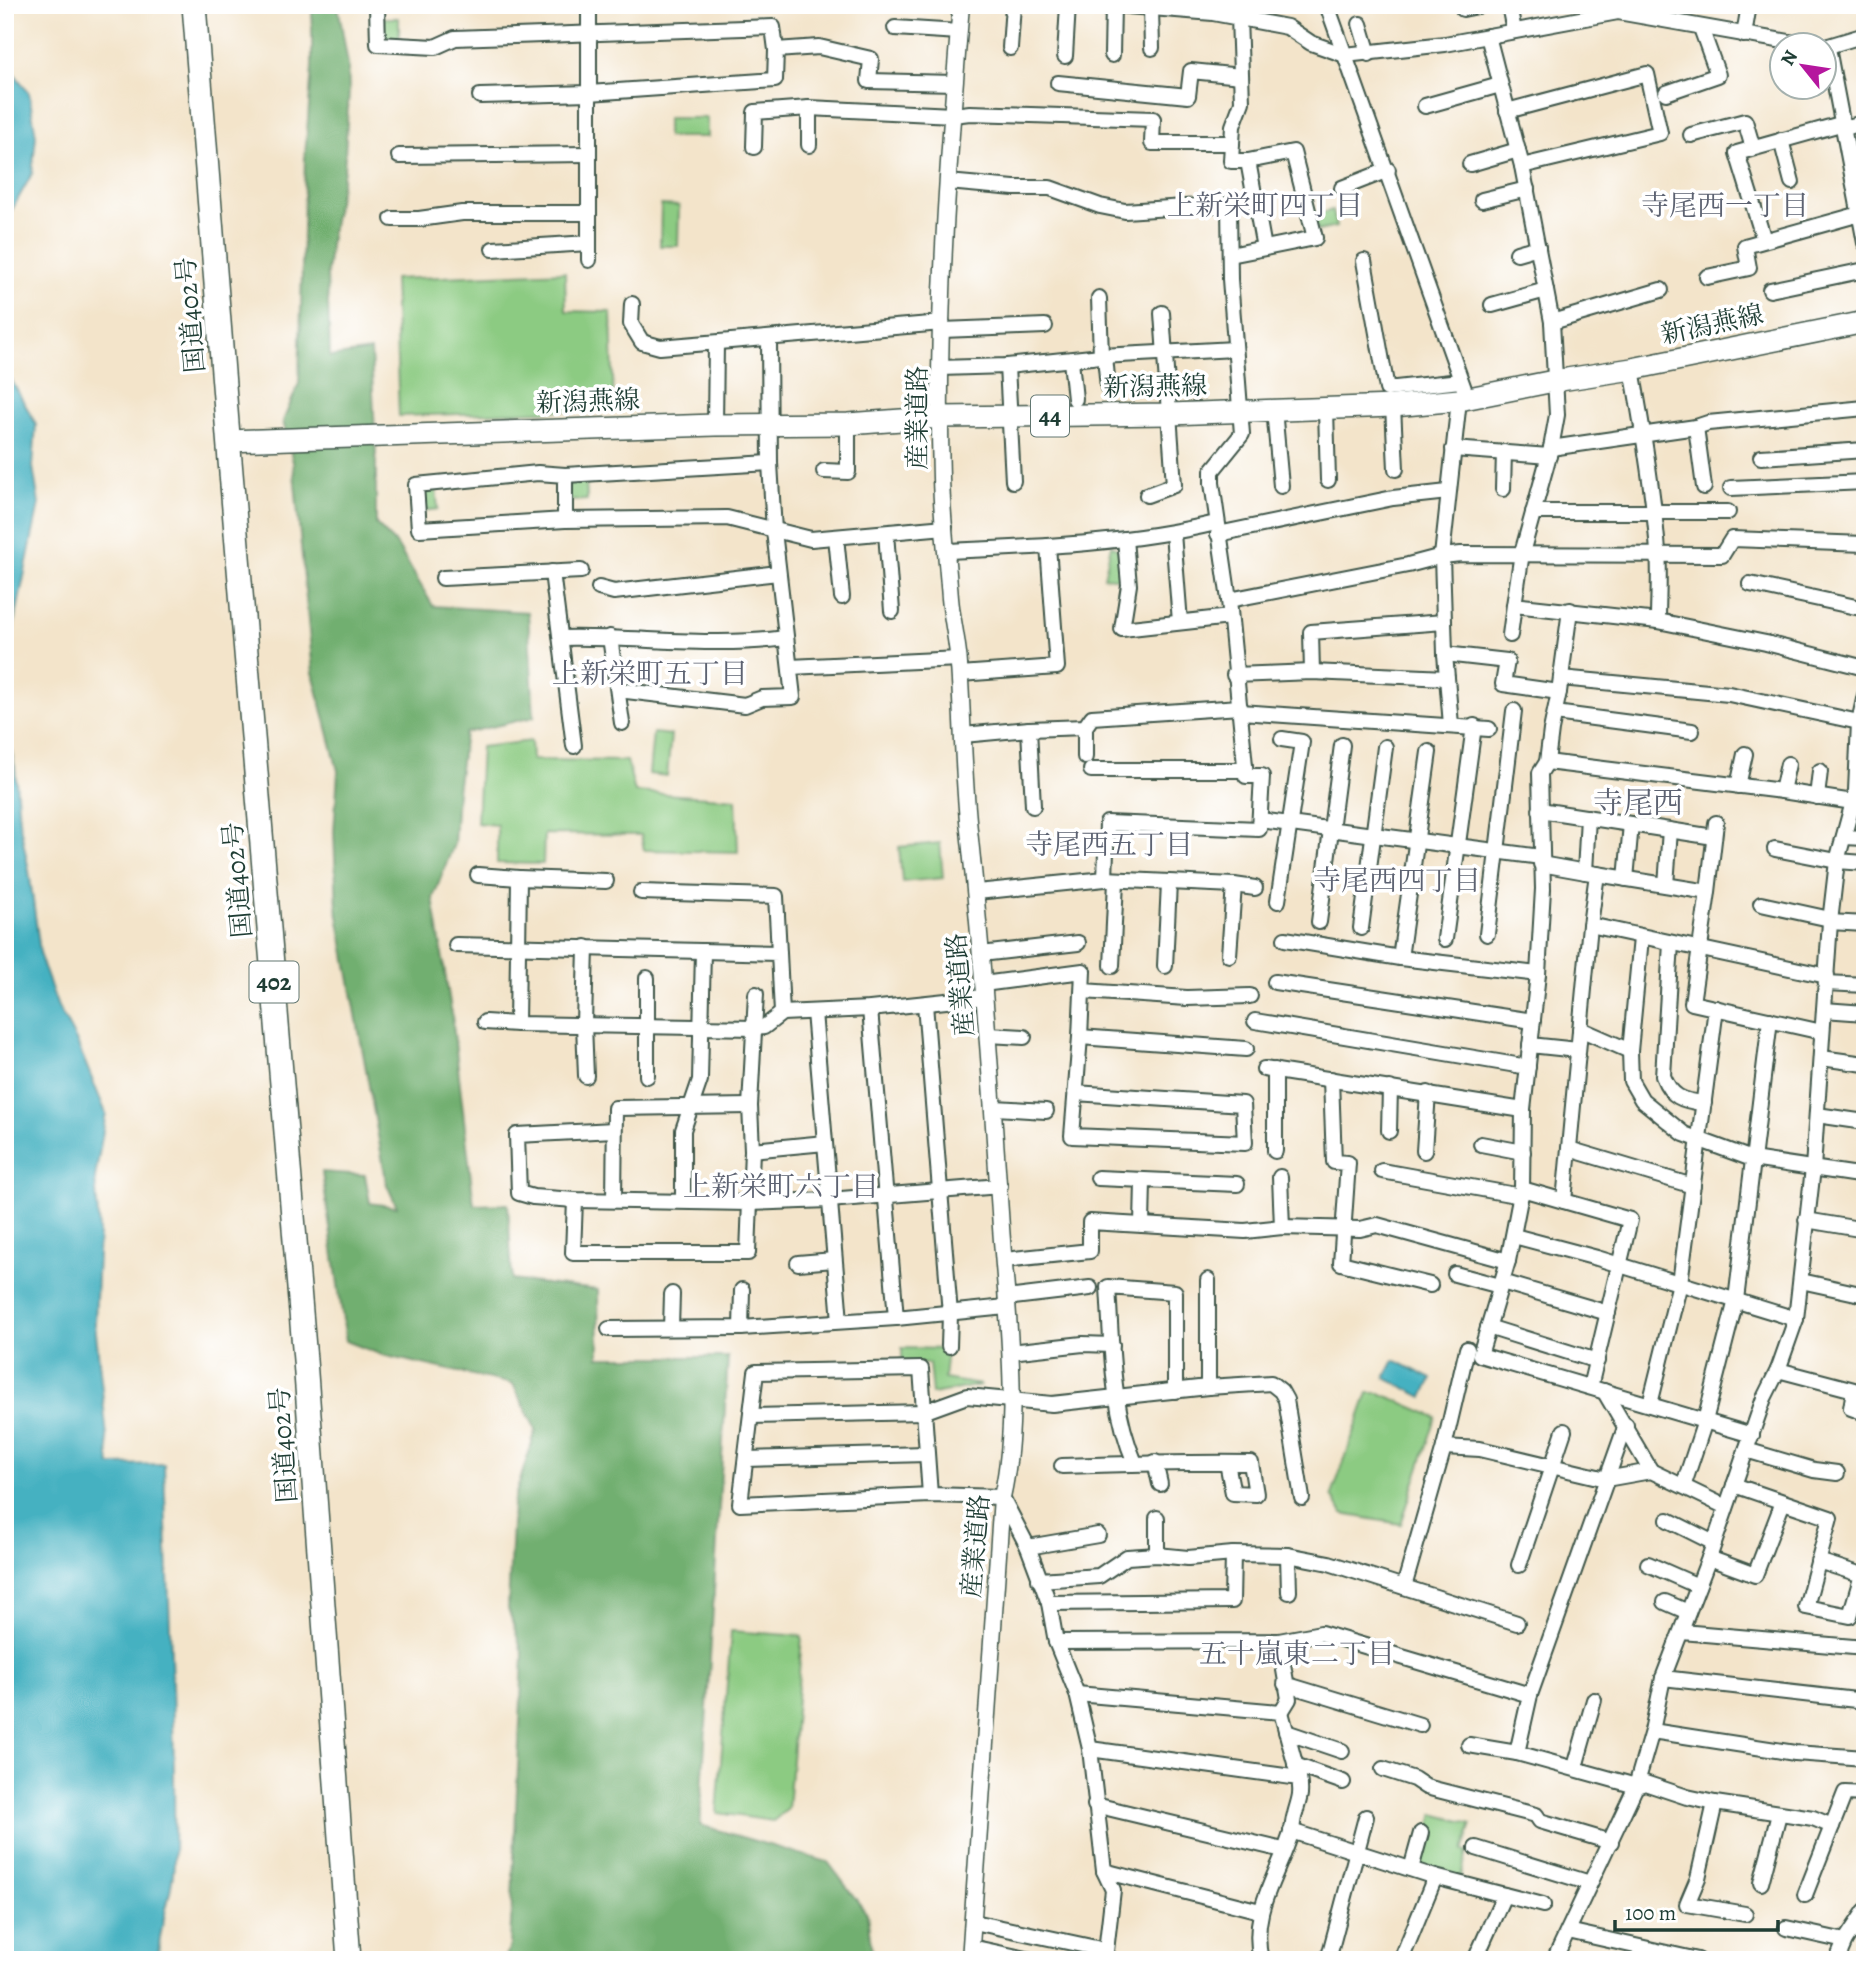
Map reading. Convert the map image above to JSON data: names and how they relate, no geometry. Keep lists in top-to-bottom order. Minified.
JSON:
{"streets":{"highway":["国道402号","402"],"main road":["新潟燕線","44"],"street":["産業道路"]},"crossings":[["国道402号","新潟燕線"],["新潟燕線","産業道路"]],"districts":["上新栄町四丁目","寺尾西一丁目","上新栄町五丁目","寺尾西","寺尾西五丁目","寺尾西四丁目","上新栄町六丁目","五十嵐東二丁目"],"scale_bar":"100 m","north":"top left"}
